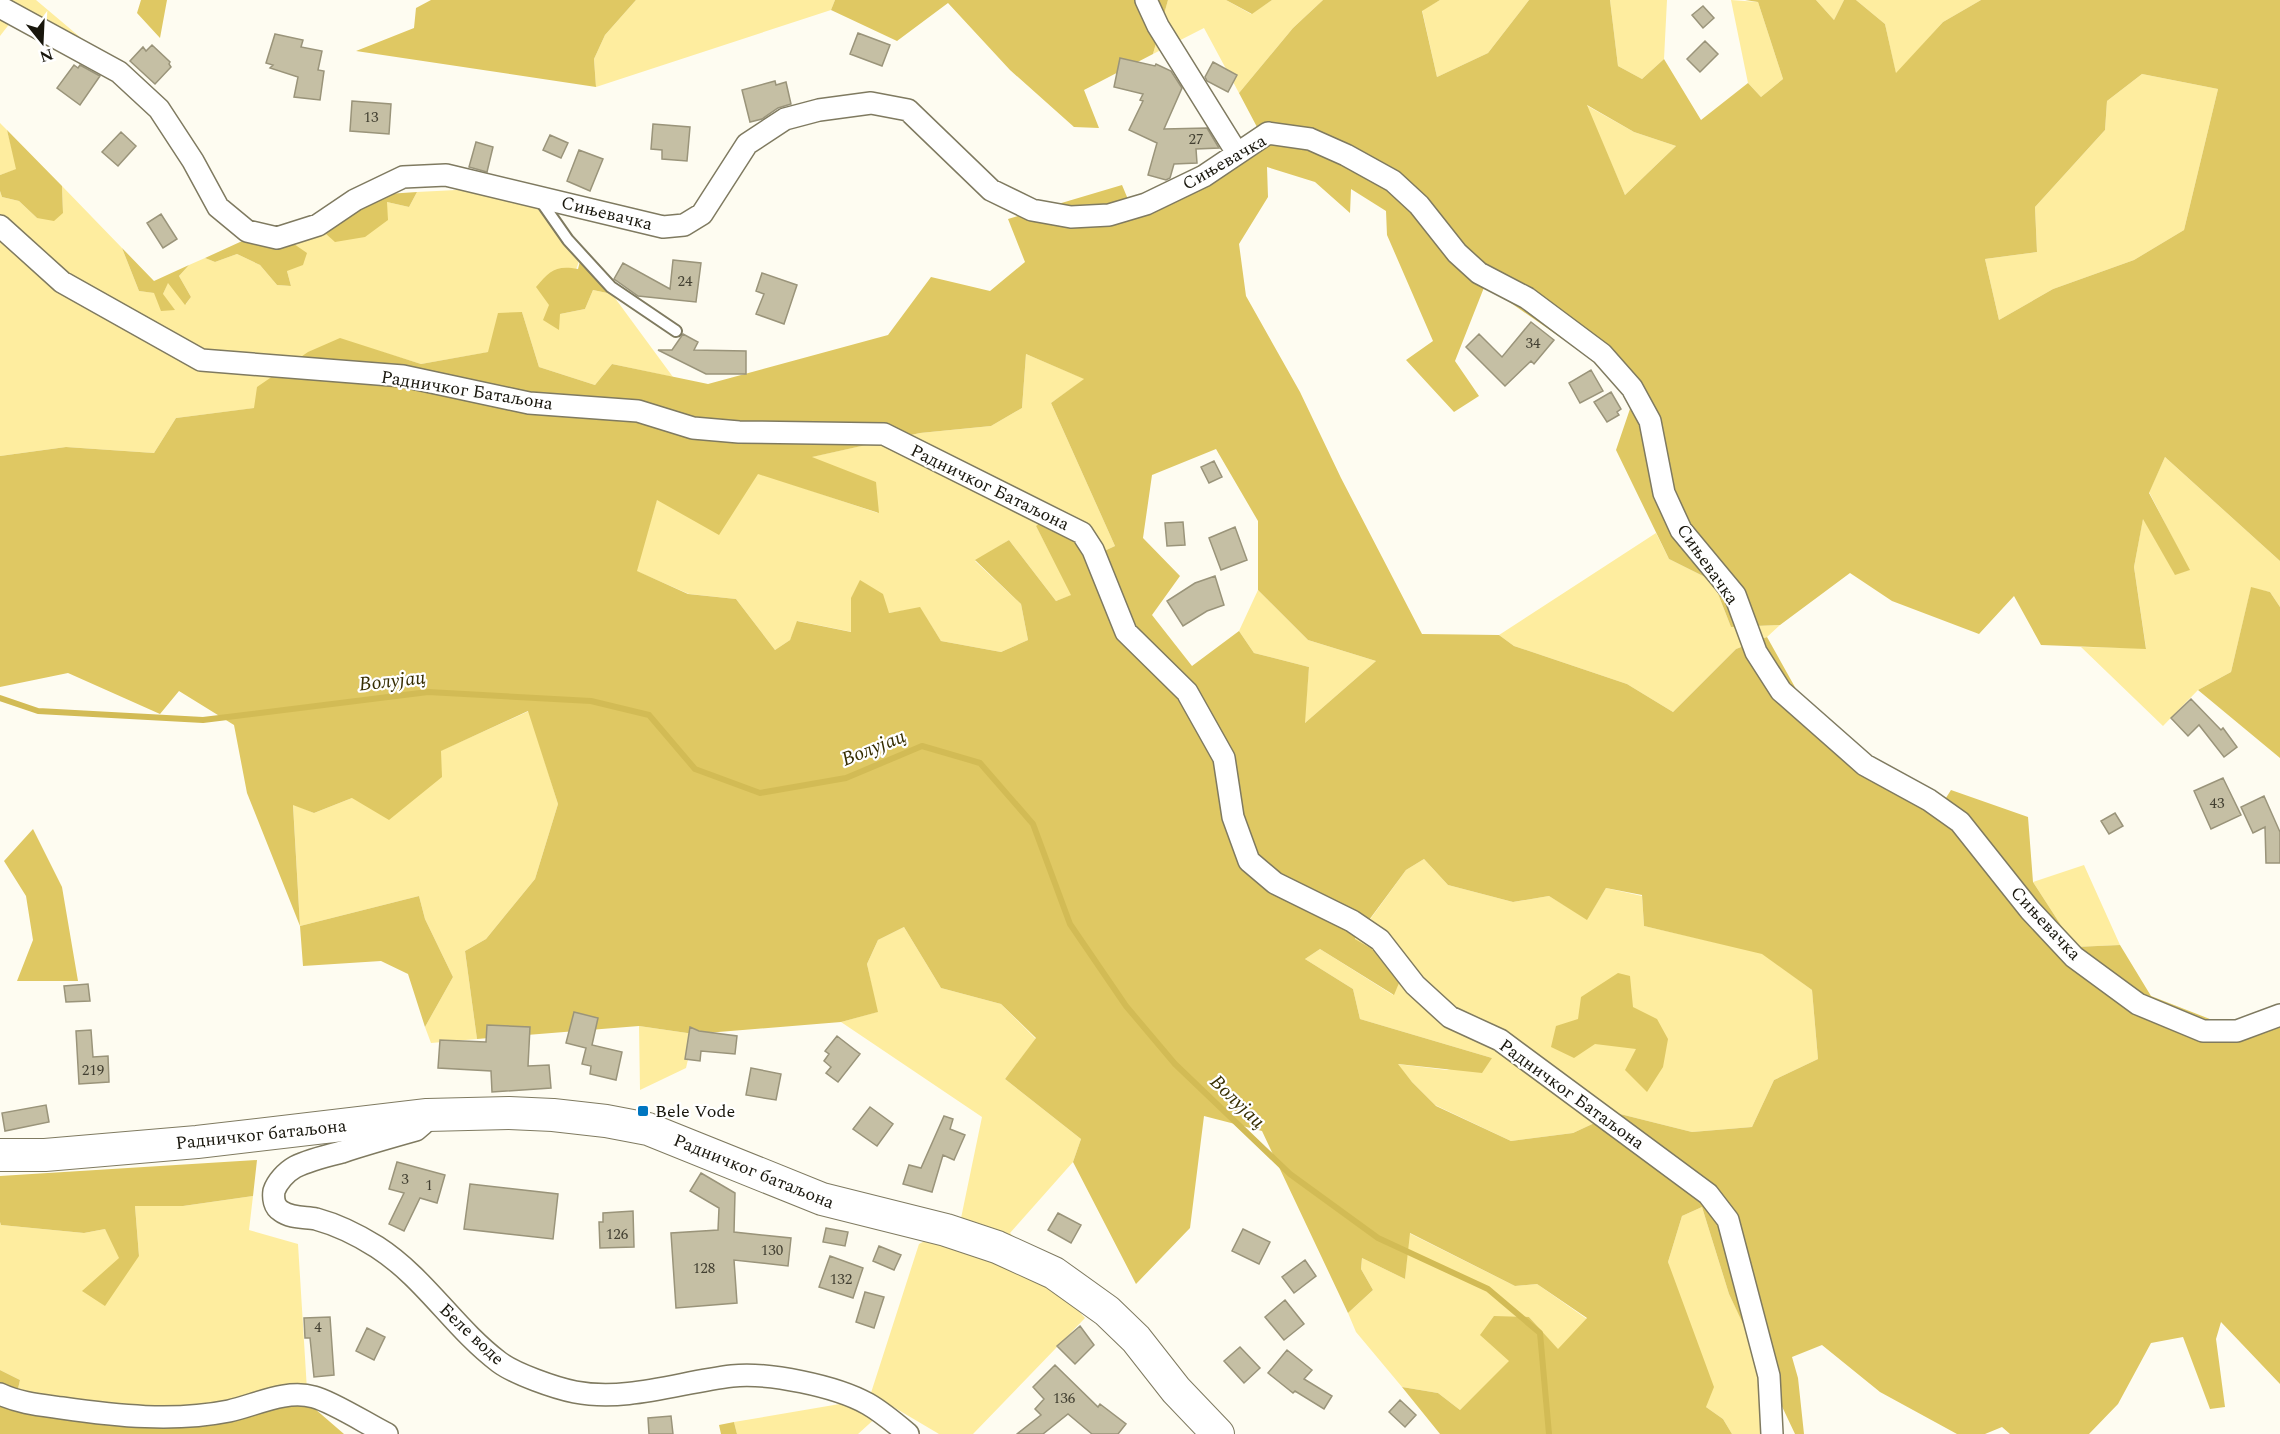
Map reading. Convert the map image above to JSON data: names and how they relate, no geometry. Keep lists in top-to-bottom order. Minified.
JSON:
{"streets":{"main road":["Радничког батаљона"],"street":["Сињевачка","Радничког Батаљона","Беле воде"]},"crossings":[["Радничког батаљона","Беле воде"]],"water":["Волујац"],"places":{"transit":["Bele Vode"]},"house_numbers":["13","27","24","34","43","219","3","1","126","130","128","132","4","136"],"north":"bottom"}
